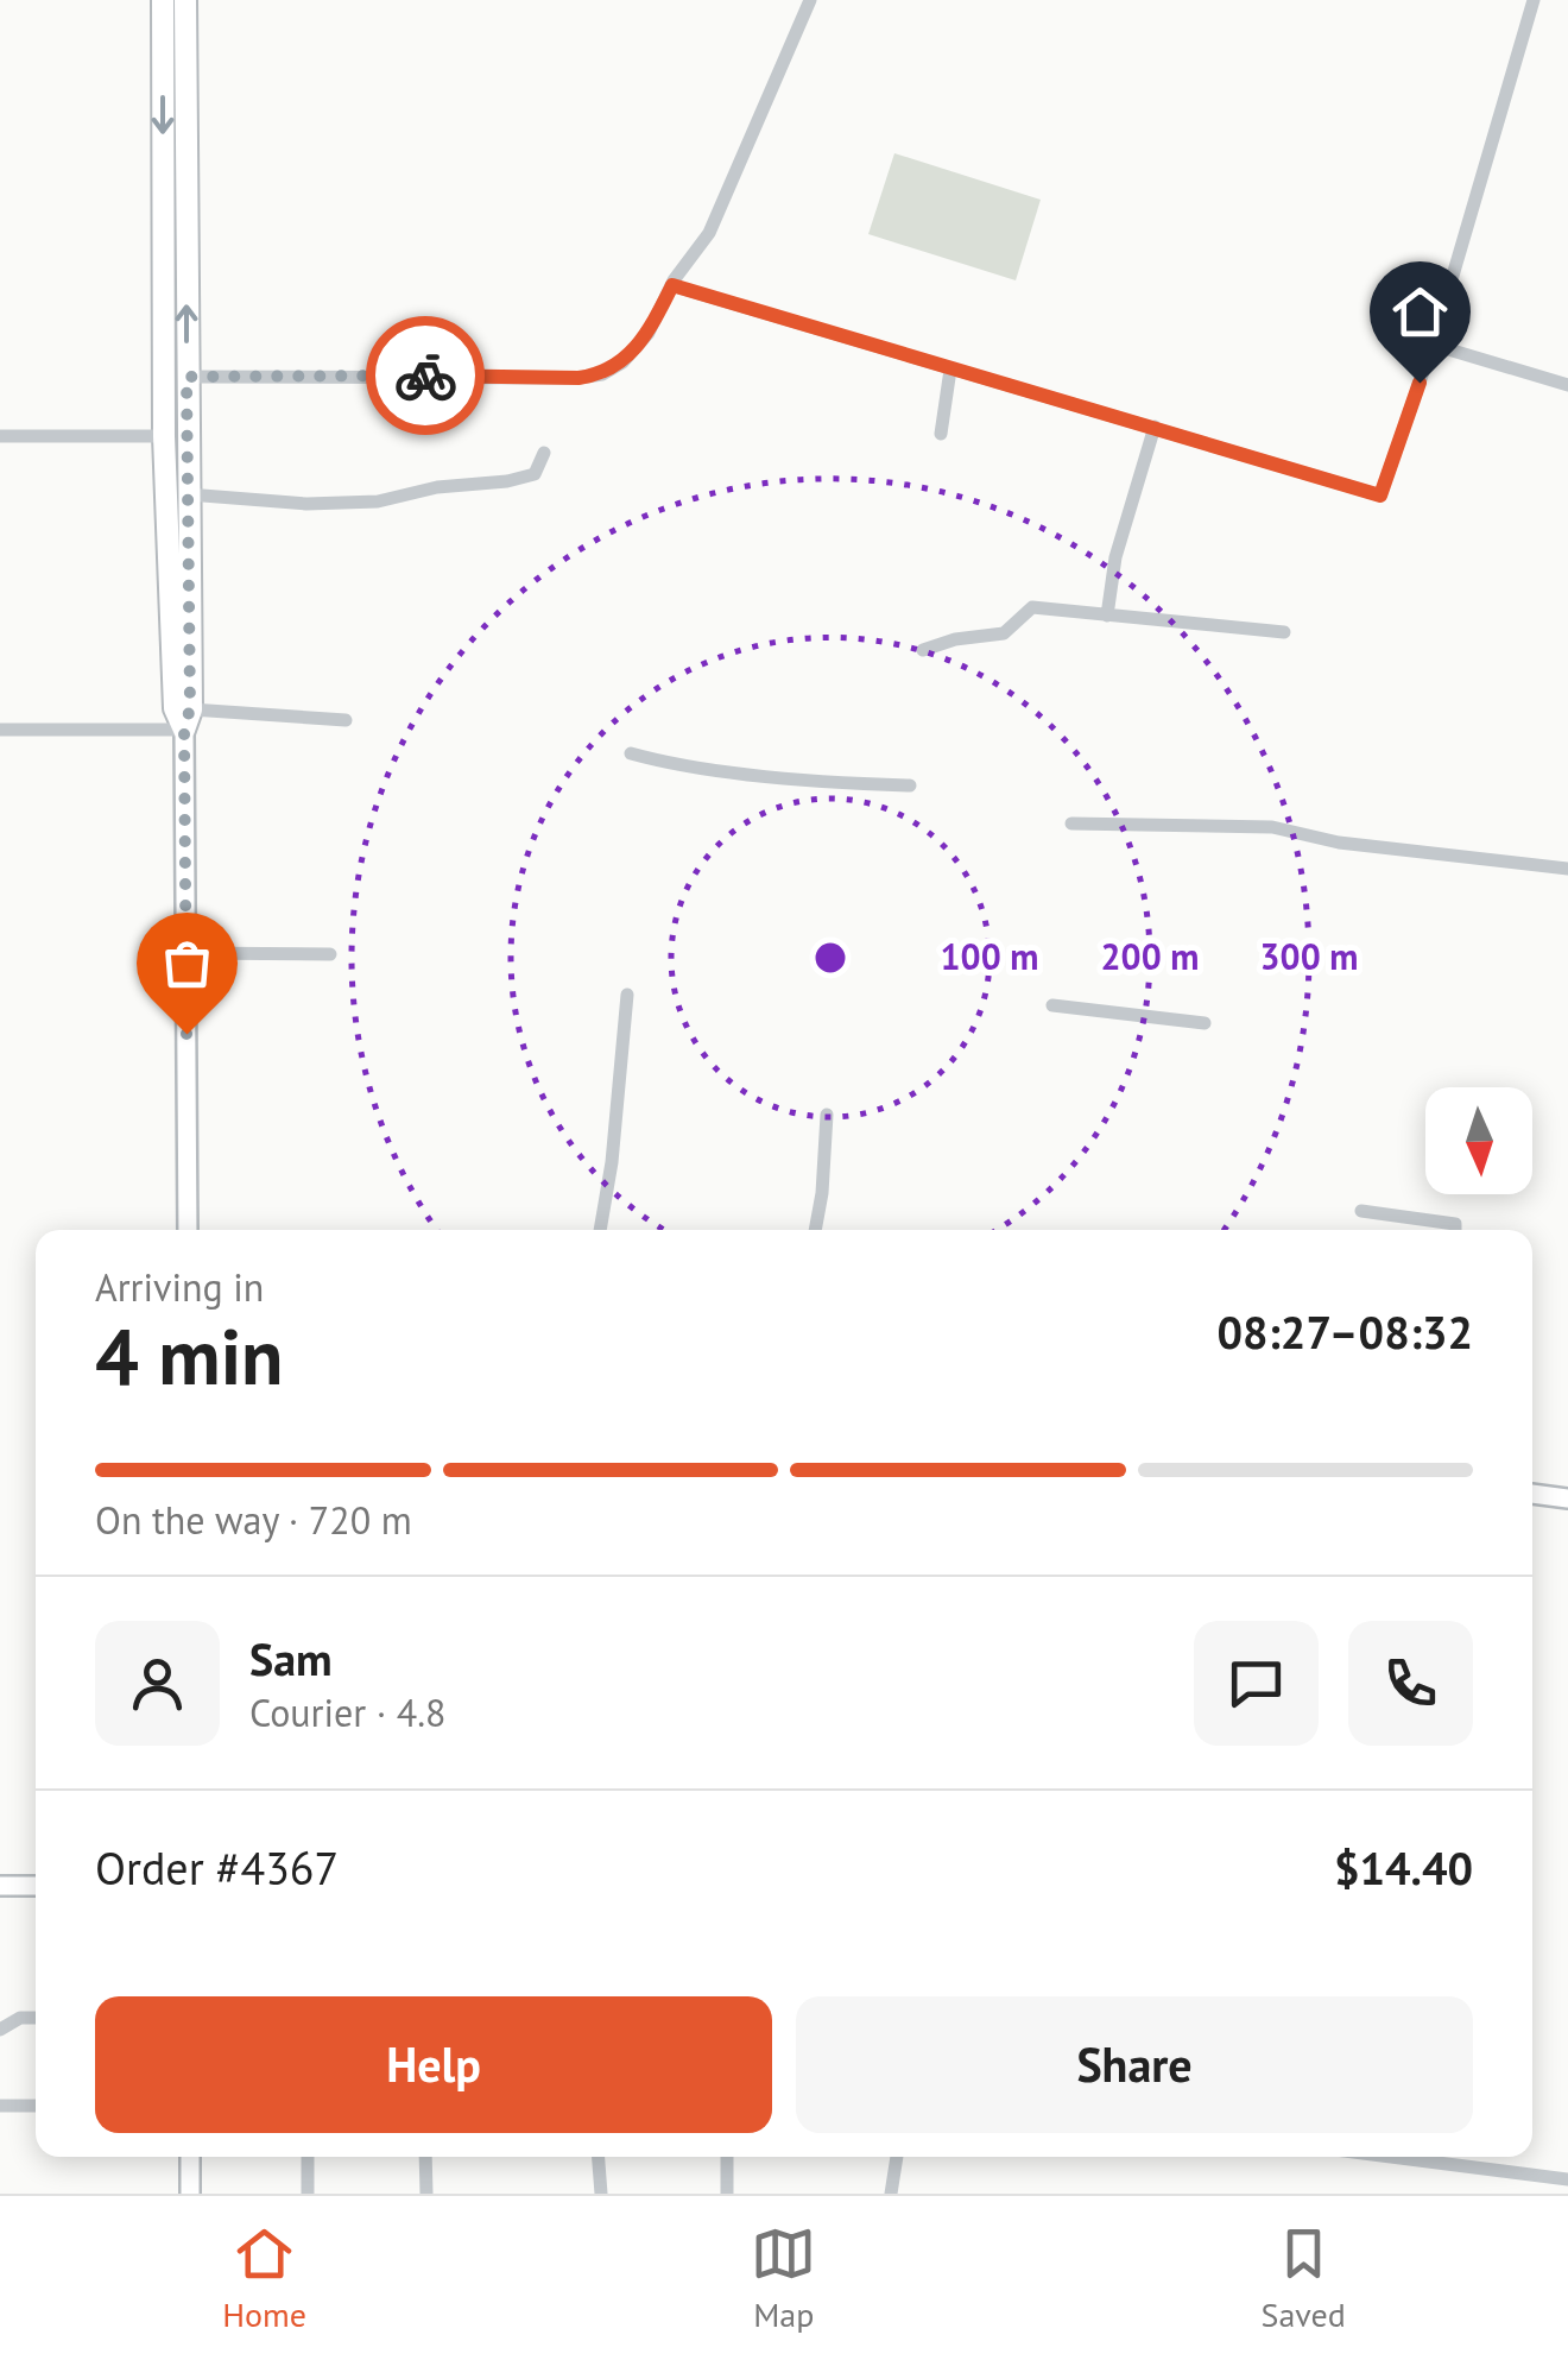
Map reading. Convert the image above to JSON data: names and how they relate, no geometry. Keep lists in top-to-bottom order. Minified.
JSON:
{"north":"bottom","page":{"heading":["4 min","Arriving in","08:27–08:32"],"panel":["Sam","Courier · 4.8","Order #4367","$14.40"],"bar":"On the way · 720 m","buttons":["Help","Share"],"tabs":["Home","Map","Saved"]},"rings":["100 m","200 m","300 m"]}
